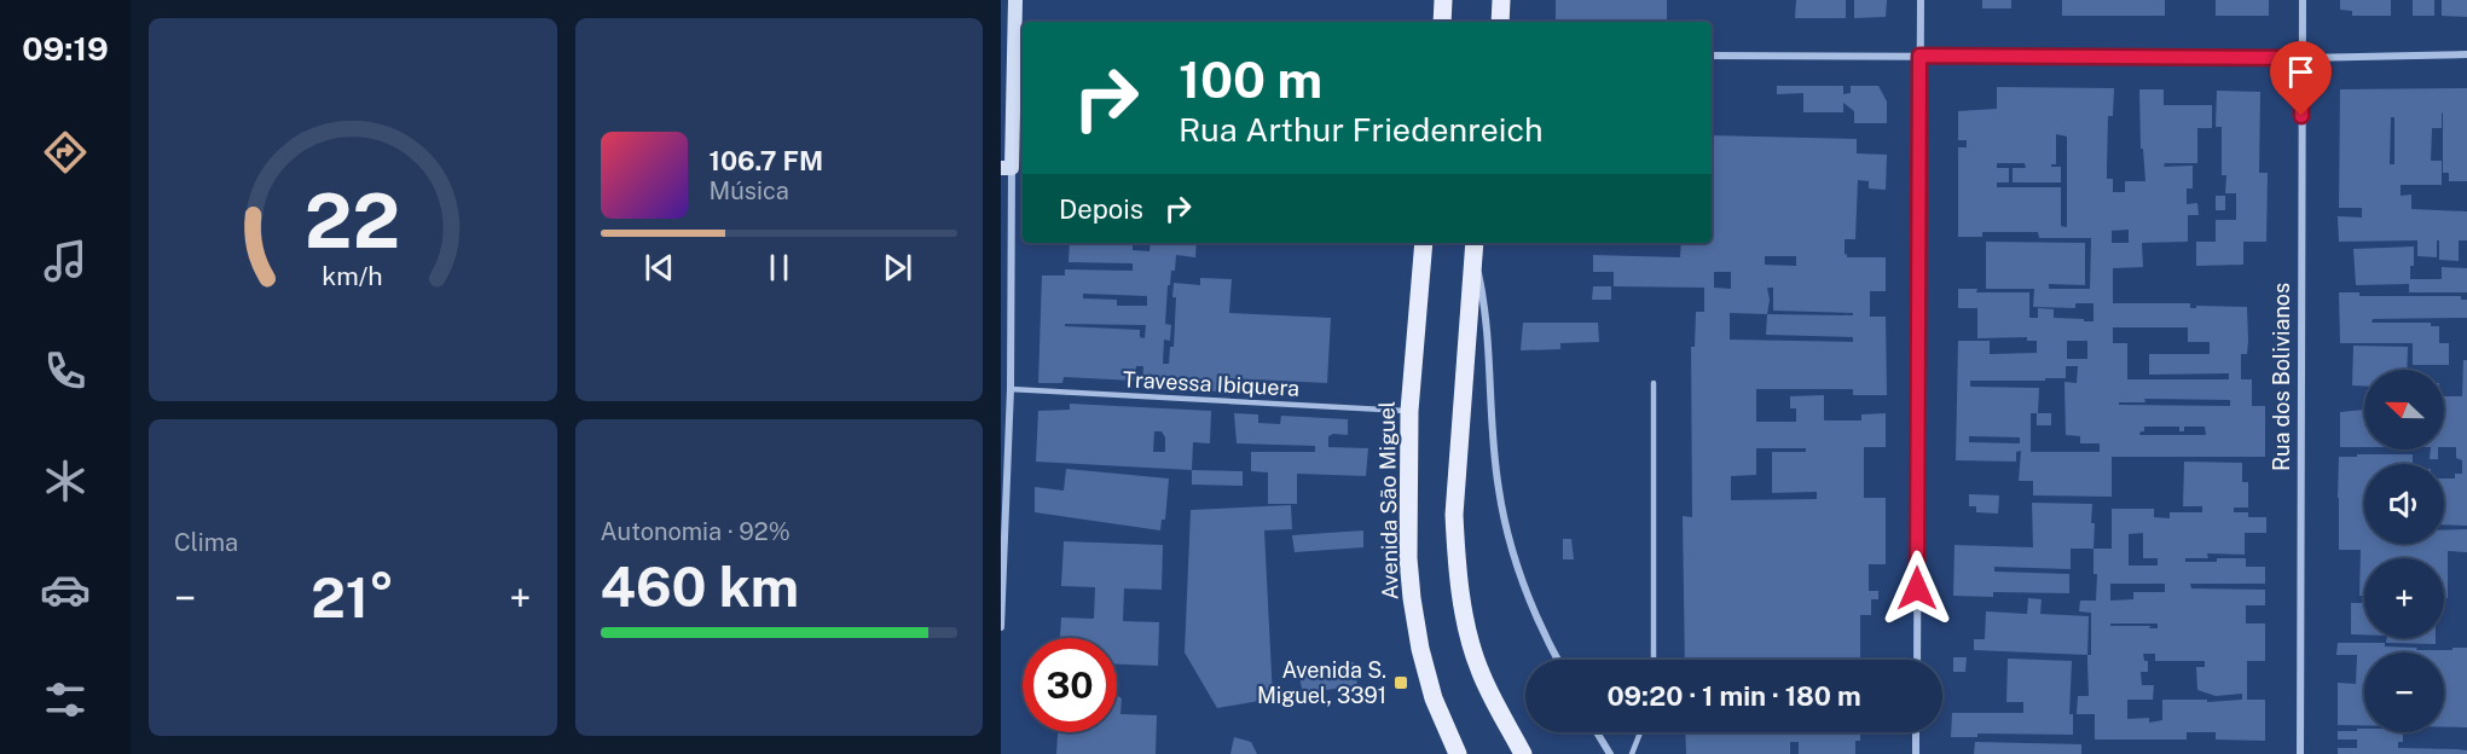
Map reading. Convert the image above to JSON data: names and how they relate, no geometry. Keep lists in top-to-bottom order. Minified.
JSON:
{"streets":{"main road":["Avenida São Miguel"],"street":["Rua dos Bolivianos"],"lane":["Travessa Ibiquera"]},"crossings":[["Travessa Ibiquera","Avenida São Miguel"]],"places":{"transit":["Avenida S. Miguel, 3391"]},"north":"left","page":{"tabs":"09:19","turn":["100 m","Rua Arthur Friedenreich"],"song":["106.7 FM","Música"],"then":"Depois","map_buttons":["+","−"],"tile":["Clima",["Autonomia · 92%","460 km"]],"heat":["−","21°","+"],"limit":"30","trip":"09:20 · 1 min · 180 m","gauge":["22","km/h"]}}
